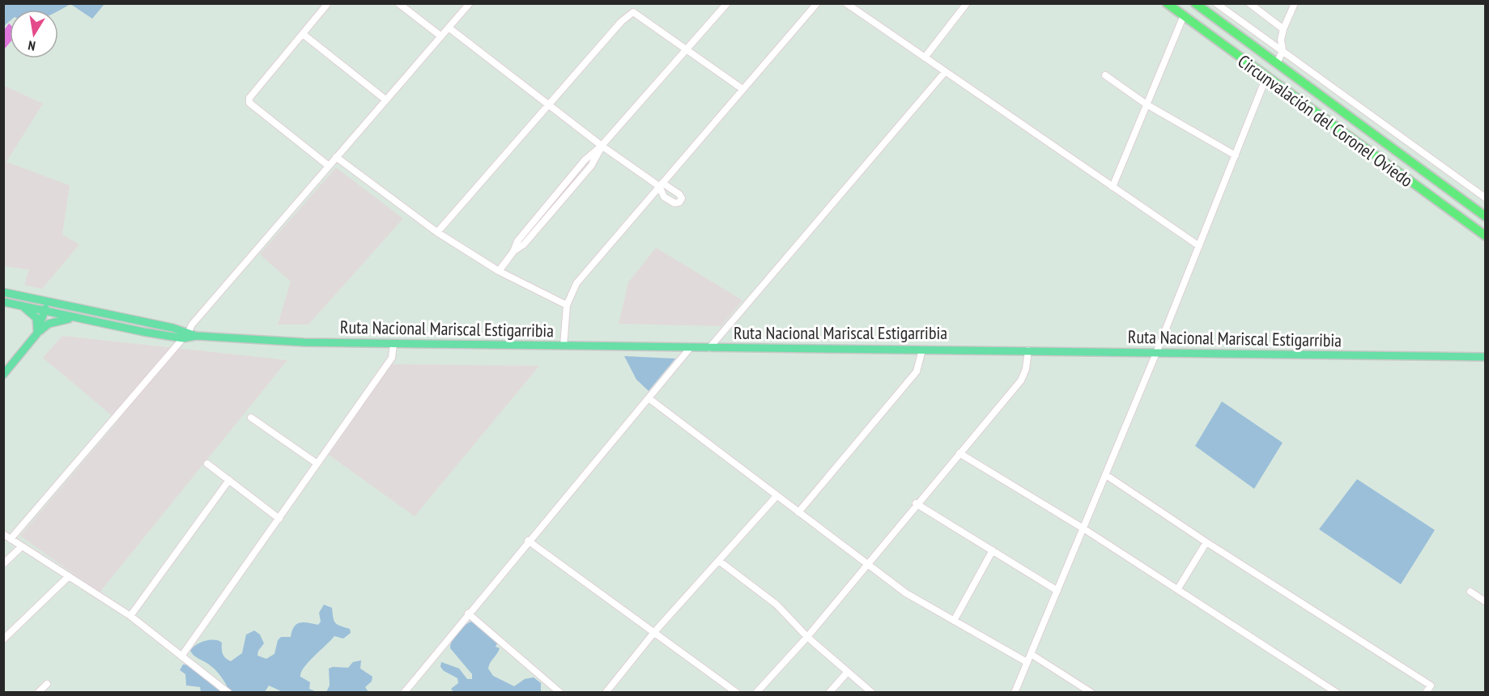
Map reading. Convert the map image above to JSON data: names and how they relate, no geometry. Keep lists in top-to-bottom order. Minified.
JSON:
{"streets":{"highway":["Circunvalación del Coronel Oviedo"],"main road":["Ruta Nacional Mariscal Estigarribia"]},"north":"bottom"}
